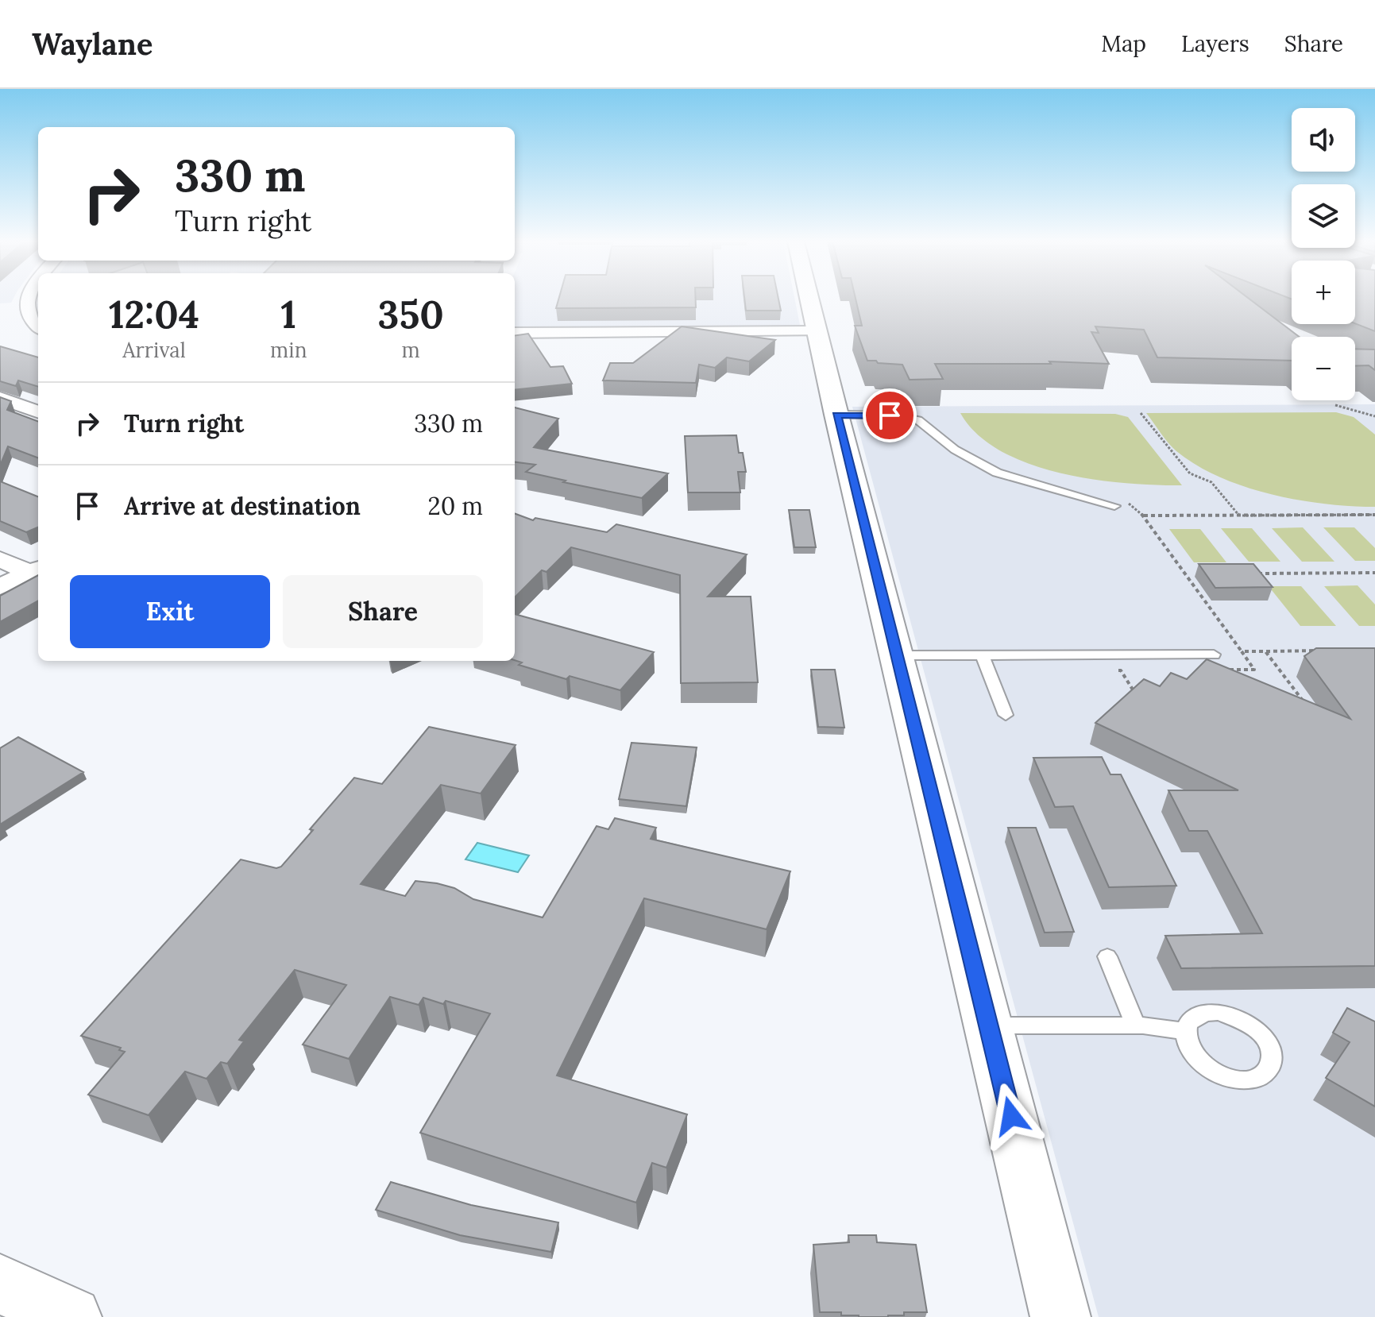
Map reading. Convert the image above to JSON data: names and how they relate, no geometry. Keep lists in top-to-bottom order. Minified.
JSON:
{"page":{"header":"Waylane","nav":["Map","Layers","Share"],"map_buttons":["+","−"],"turn":["330 m","Turn right"],"eta":["12:04","Arrival","1","min","350","m"],"list":[{"name":"Turn right","value":"330 m"},{"name":"Arrive at destination","value":"20 m"}],"buttons":["Exit","Share"]}}
